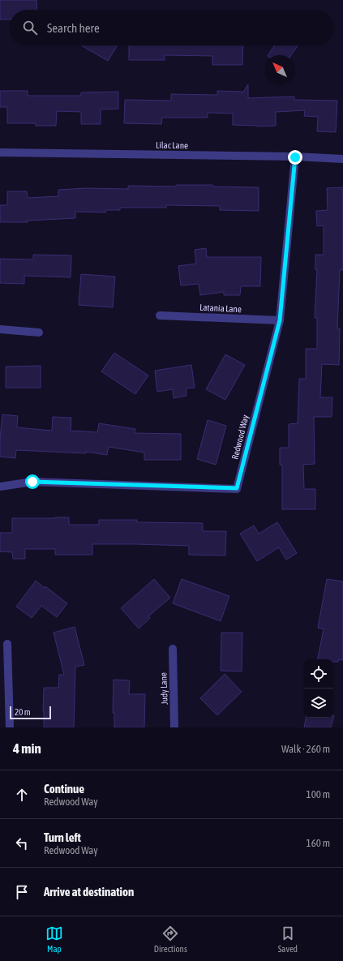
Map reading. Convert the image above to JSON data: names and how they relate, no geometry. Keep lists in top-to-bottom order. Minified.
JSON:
{"streets":{"street":["Lilac Lane","Latania Lane","Redwood Way","Judy Lane"]},"crossings":[["Lilac Lane","Redwood Way"],["Latania Lane","Redwood Way"]],"scale_bar":"20 m","north":"top left","page":{"search":"Search here","scale":"20 m","heading":["4 min","Walk · 260 m"],"list":[["Continue","Redwood Way","100 m"],["Turn left","Redwood Way","160 m"],"Arrive at destination"],"nav":["Map","Directions","Saved"]}}
